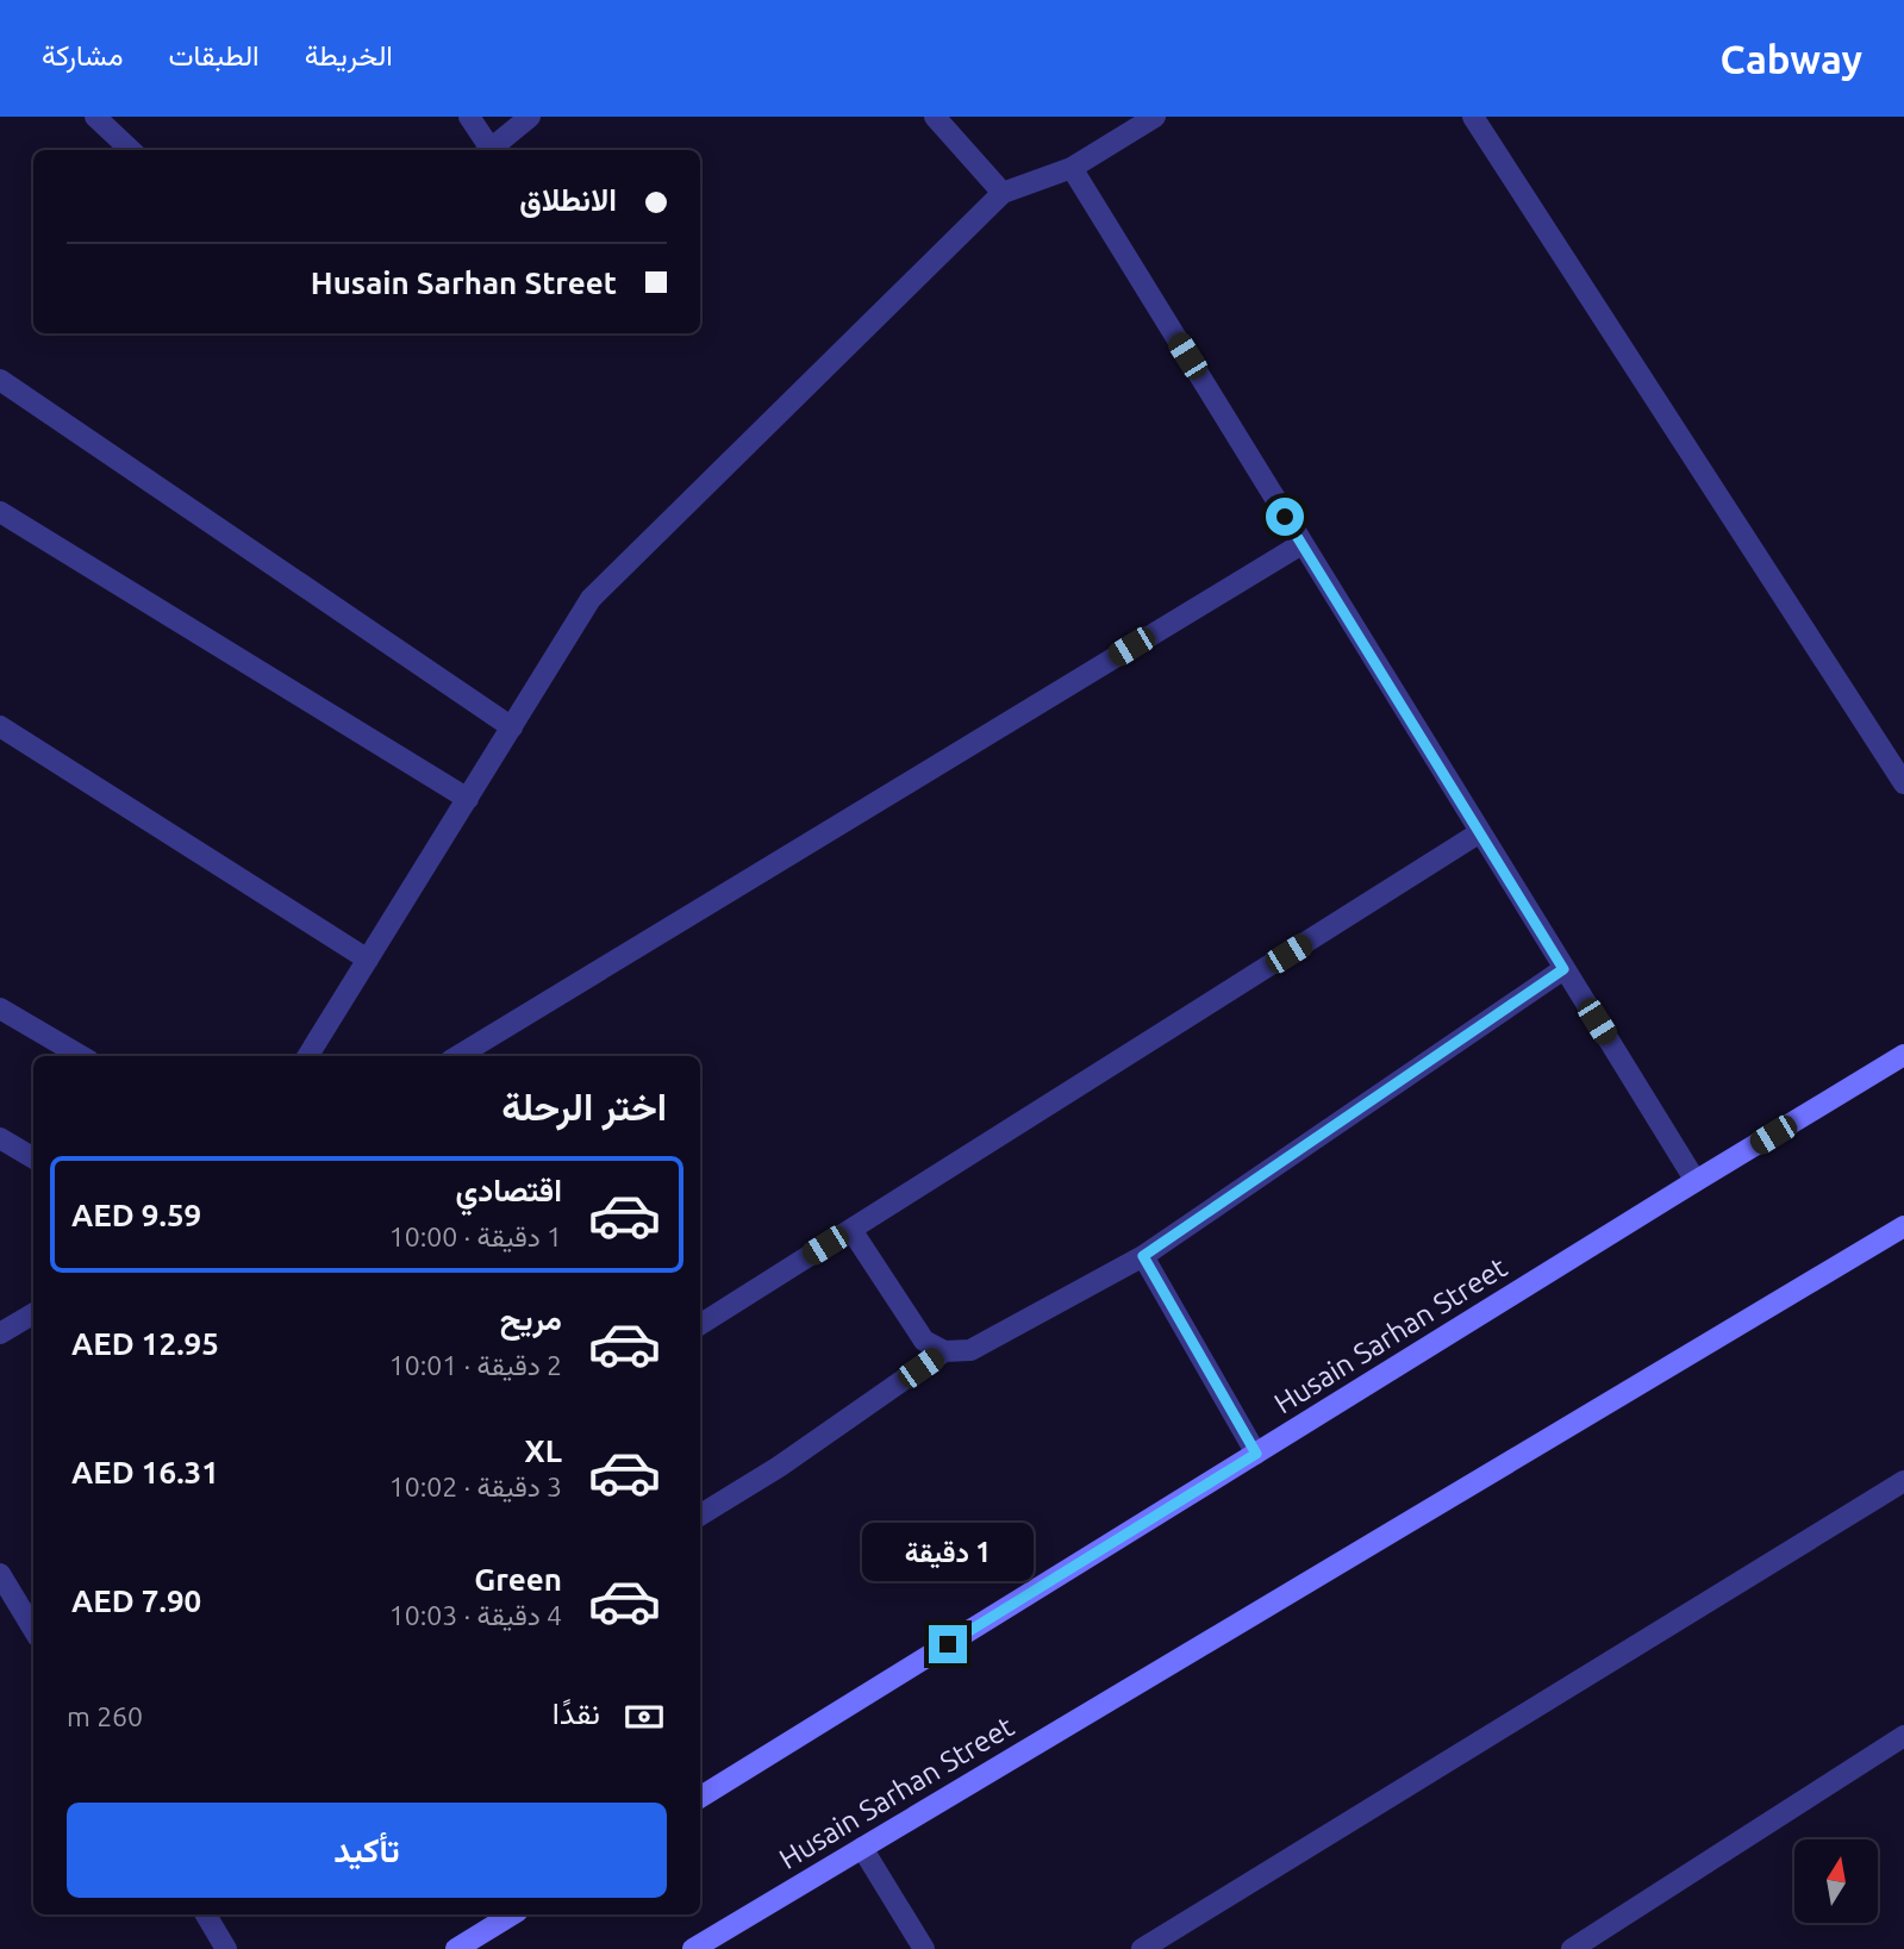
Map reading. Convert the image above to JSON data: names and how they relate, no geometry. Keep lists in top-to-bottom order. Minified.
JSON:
{"streets":{"street":["Husain Sarhan Street"]},"north":"top","page":{"header":"Cabway","nav":["الخريطة","الطبقات","مشاركة"],"banner":["الانطلاق","Husain Sarhan Street"],"heading":"اختر الرحلة","list":[{"name":"اقتصادي","note":"1 دقيقة · 10:00","value":"AED 9.59"},{"name":"مريح","note":"2 دقيقة · 10:01","value":"AED 12.95"},{"name":"XL","note":"3 دقيقة · 10:02","value":"AED 16.31"},{"name":"Green","note":"4 دقيقة · 10:03","value":"AED 7.90"}],"bubble":"1 دقيقة","pay":["نقدًا","260 m"],"buttons":"تأكيد"}}
